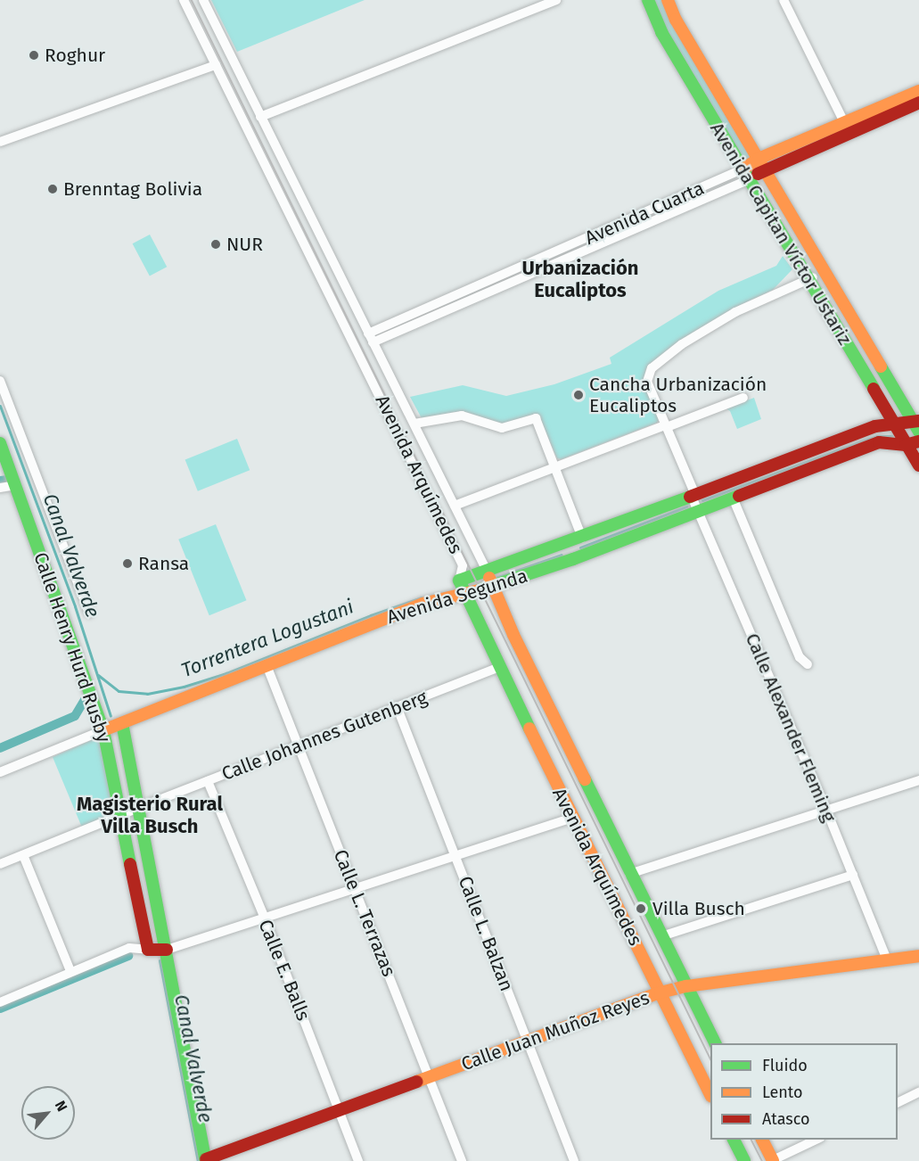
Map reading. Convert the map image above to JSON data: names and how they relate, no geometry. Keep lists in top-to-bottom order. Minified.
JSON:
{"streets":{"main road":["Avenida Cuarta","Avenida Capitan Víctor Ustariz","Avenida Arquímedes","Avenida Segunda","Calle Henry Hurd Rusby","Calle Juan Muñoz Reyes"],"street":["Calle Alexander Fleming","Calle Johannes Gutenberg","Calle L. Terrazas","Calle L. Balzan","Calle E. Balls"]},"crossings":[["Avenida Cuarta","Avenida Capitan Víctor Ustariz"],["Avenida Cuarta","Avenida Arquímedes"],["Avenida Capitan Víctor Ustariz","Avenida Segunda"],["Avenida Capitan Víctor Ustariz","Calle Alexander Fleming"],["Avenida Arquímedes","Avenida Segunda"],["Avenida Arquímedes","Calle Johannes Gutenberg"],["Avenida Arquímedes","Calle Juan Muñoz Reyes"],["Avenida Segunda","Calle Henry Hurd Rusby"],["Avenida Segunda","Calle Alexander Fleming"],["Avenida Segunda","Calle L. Terrazas"],["Calle Henry Hurd Rusby","Calle Johannes Gutenberg"],["Calle Henry Hurd Rusby","Calle Juan Muñoz Reyes"],["Calle Alexander Fleming","Calle Juan Muñoz Reyes"],["Calle Johannes Gutenberg","Calle L. Terrazas"],["Calle Johannes Gutenberg","Calle L. Balzan"],["Calle Johannes Gutenberg","Calle E. Balls"],["Calle L. Terrazas","Calle Juan Muñoz Reyes"],["Calle L. Balzan","Calle Juan Muñoz Reyes"],["Calle E. Balls","Calle Juan Muñoz Reyes"]],"districts":["Urbanización Eucaliptos","Magisterio Rural Villa Busch"],"water":["Canal Valverde","Torrentera Logustani"],"places":["Roghur","Brenntag Bolivia","NUR","Cancha Urbanización Eucaliptos","Ransa","Villa Busch"],"legend":["Fluido","Lento","Atasco"],"north":"top right"}
